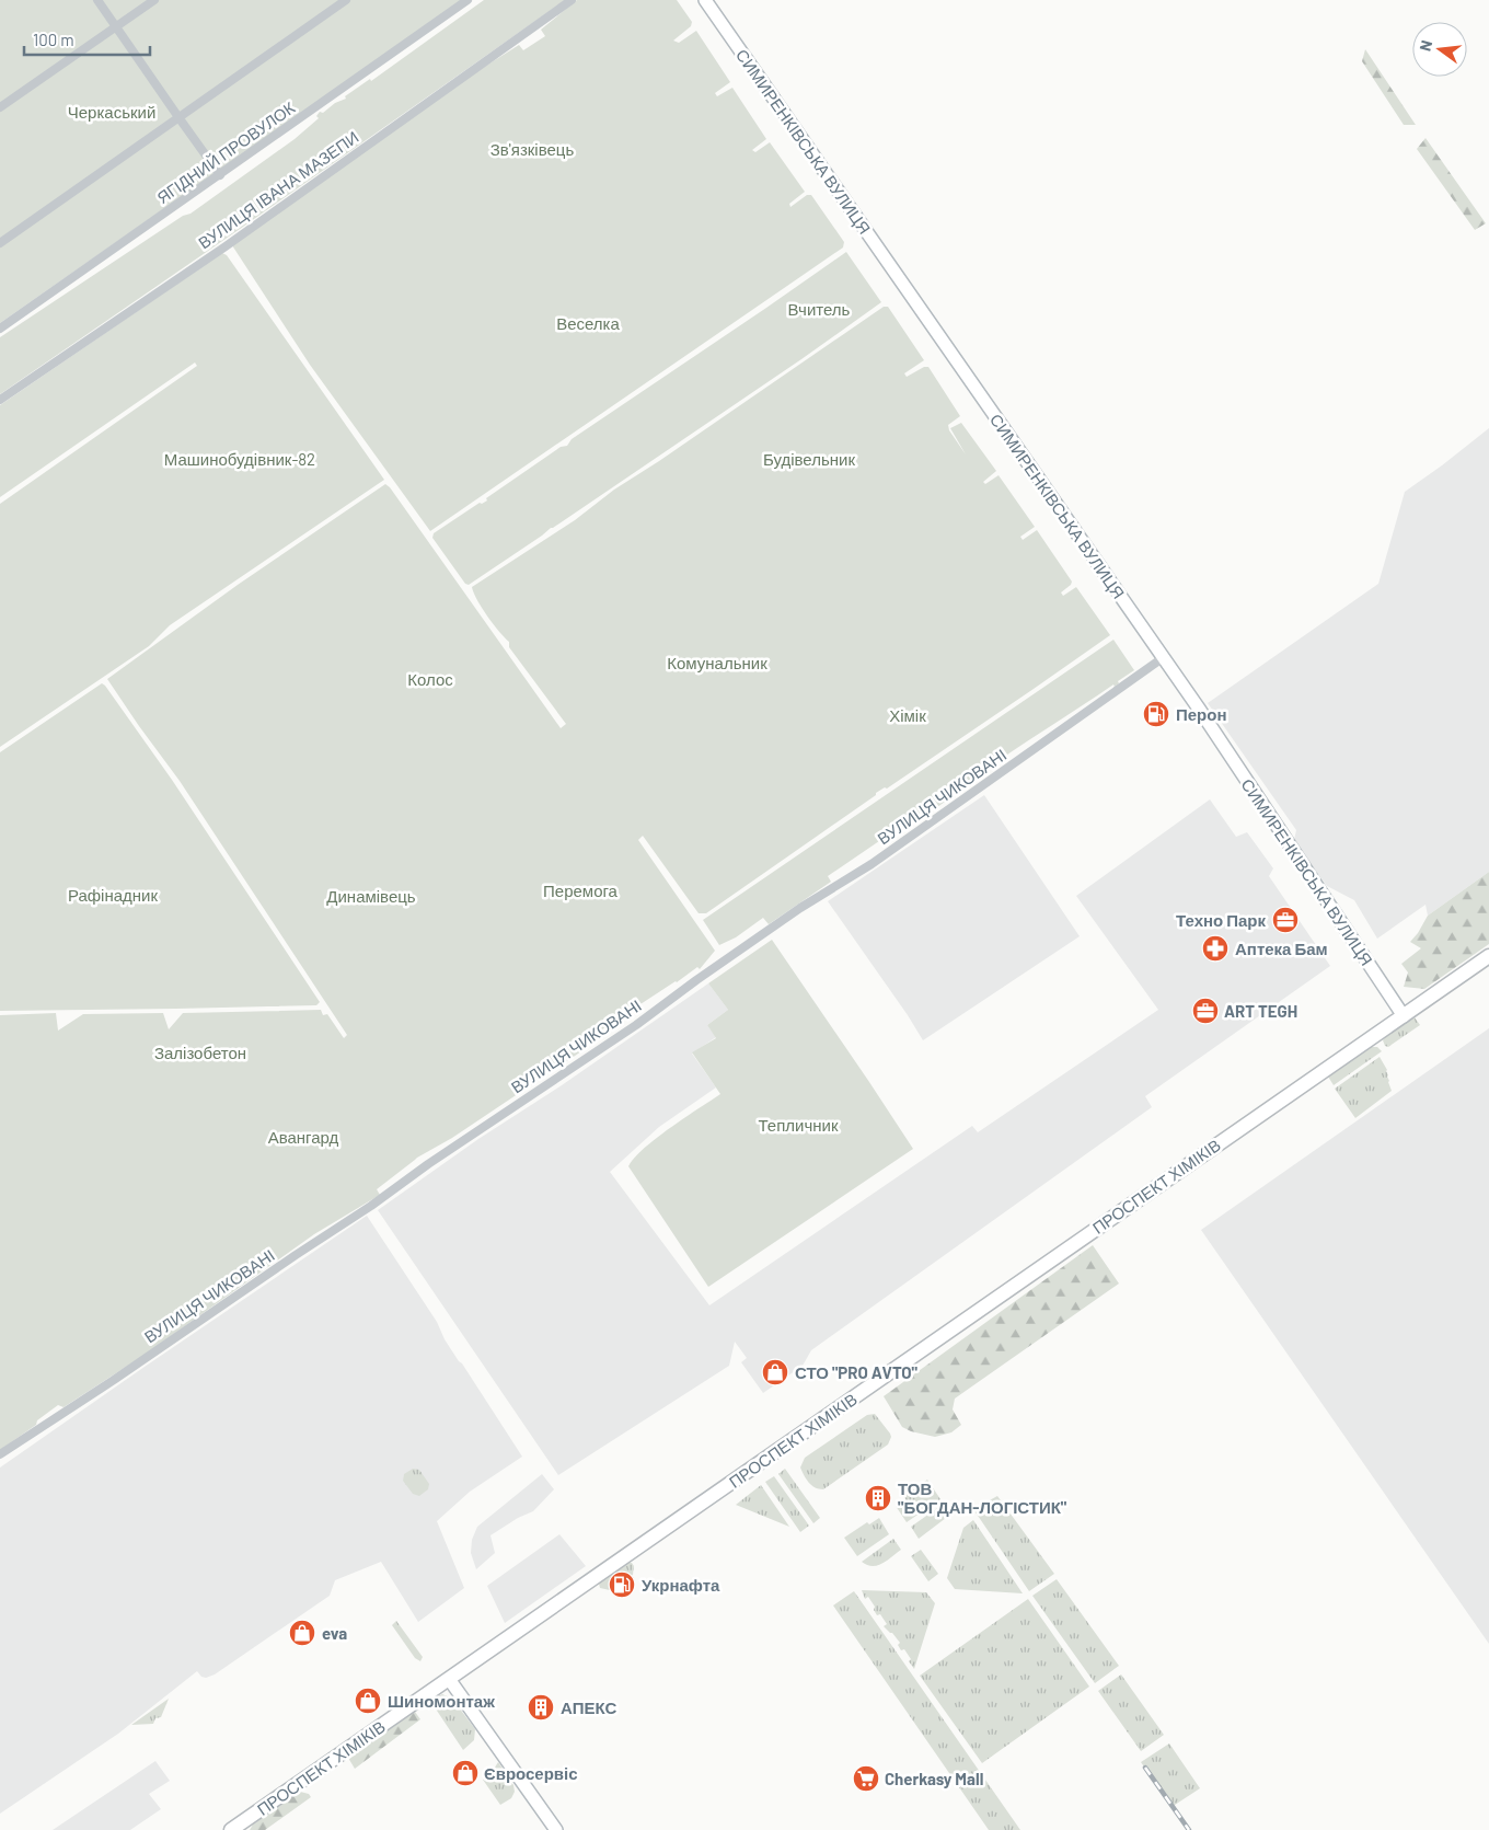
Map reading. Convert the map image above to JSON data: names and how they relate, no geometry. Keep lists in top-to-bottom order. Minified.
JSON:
{"streets":{"main road":["СИМИРЕНКІВСЬКА ВУЛИЦЯ","ПРОСПЕКТ ХІМІКІВ"],"street":["ЯГІДНИЙ ПРОВУЛОК","ВУЛИЦЯ ІВАНА МАЗЕПИ","ВУЛИЦЯ ЧИКОВАНІ"]},"crossings":[["СИМИРЕНКІВСЬКА ВУЛИЦЯ","ВУЛИЦЯ ЧИКОВАНІ"],["СИМИРЕНКІВСЬКА ВУЛИЦЯ","ПРОСПЕКТ ХІМІКІВ"]],"parks":["Черкаський","Зв'язківець","Вчитель","Веселка","Машинобудівник-82","Будівельник","Комунальник","Колос","Хімік","Перемога","Рафінадник","Динамівець","Залізобетон","Тепличник","Авангард"],"places":{"fuel station":["Перон","Укрнафта"],"office":["Техно Парк","ART TEGH"],"pharmacy":["Аптека Бам"],"shop":["СТО \"PRO AVTO\"","eva","Шиномонтаж","Євросервіс"],"building":["ТОВ \"БОГДАН-ЛОГІСТИК\"","АПЕКС"],"supermarket":["Cherkasy Mall"]},"scale_bar":"100 m","north":"left"}
